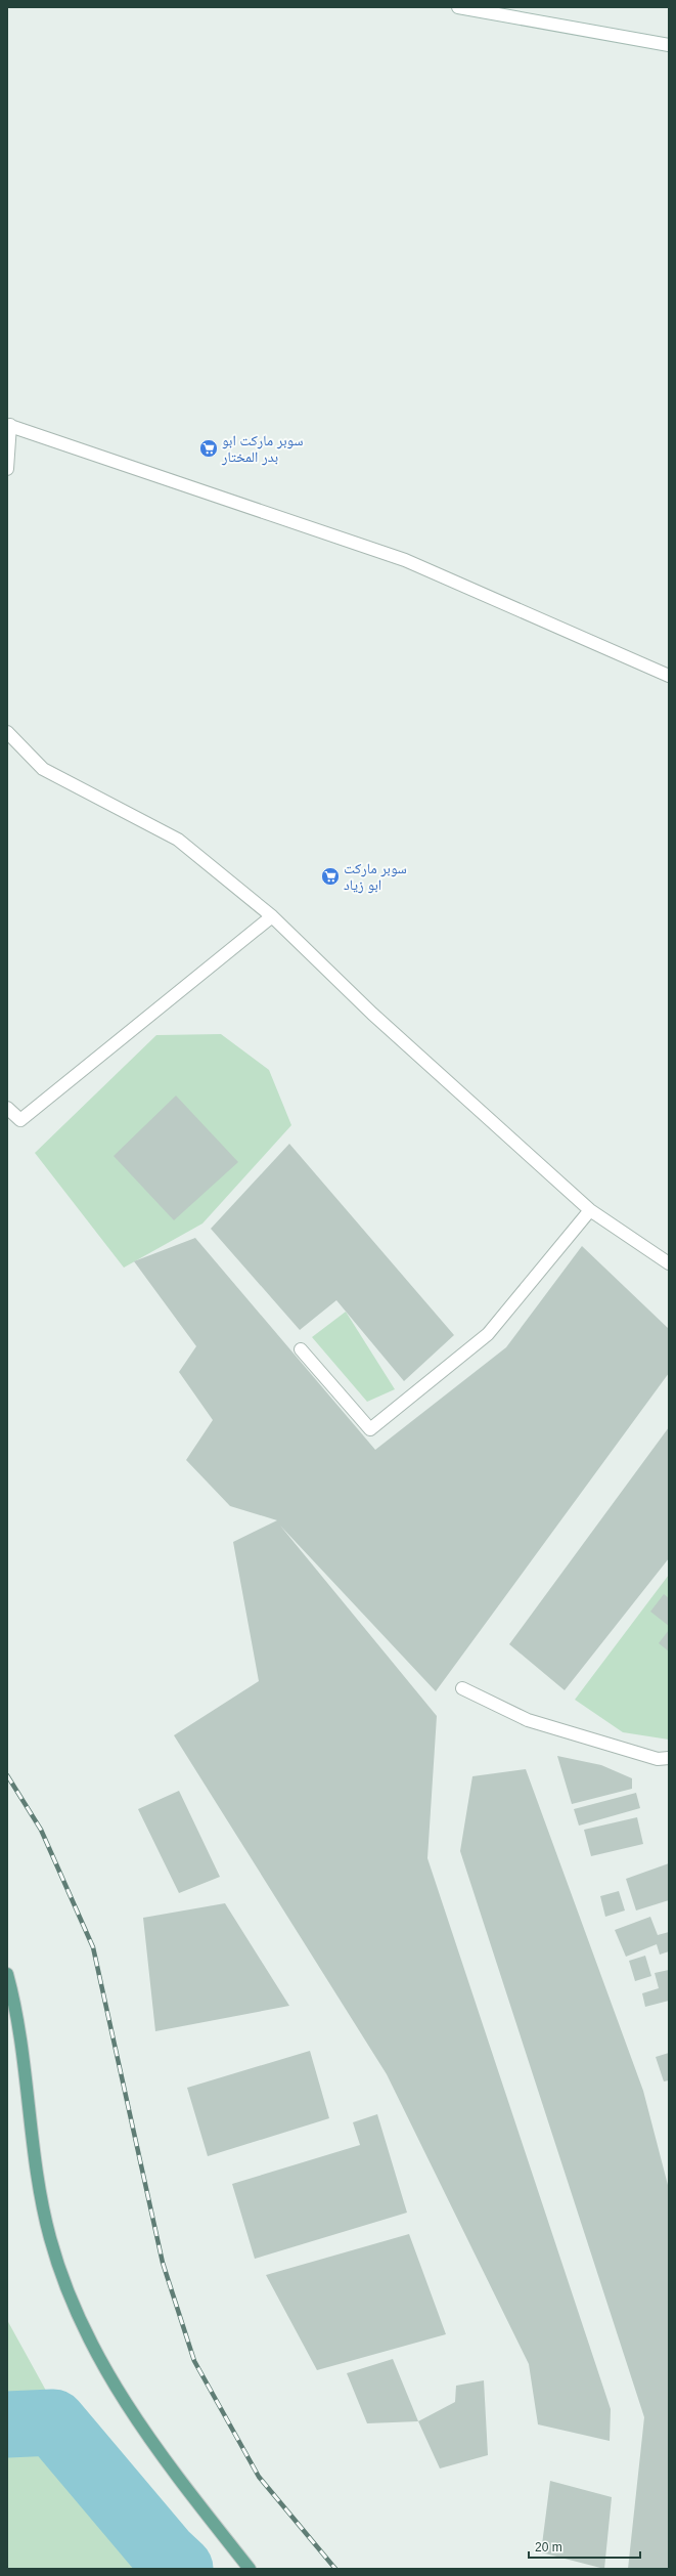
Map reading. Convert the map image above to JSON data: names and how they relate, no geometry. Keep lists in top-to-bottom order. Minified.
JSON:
{"places":{"supermarket":["سوبر ماركت ابو بدر المختار","سوبر ماركت ابو زياد"]},"scale_bar":"20 m"}
